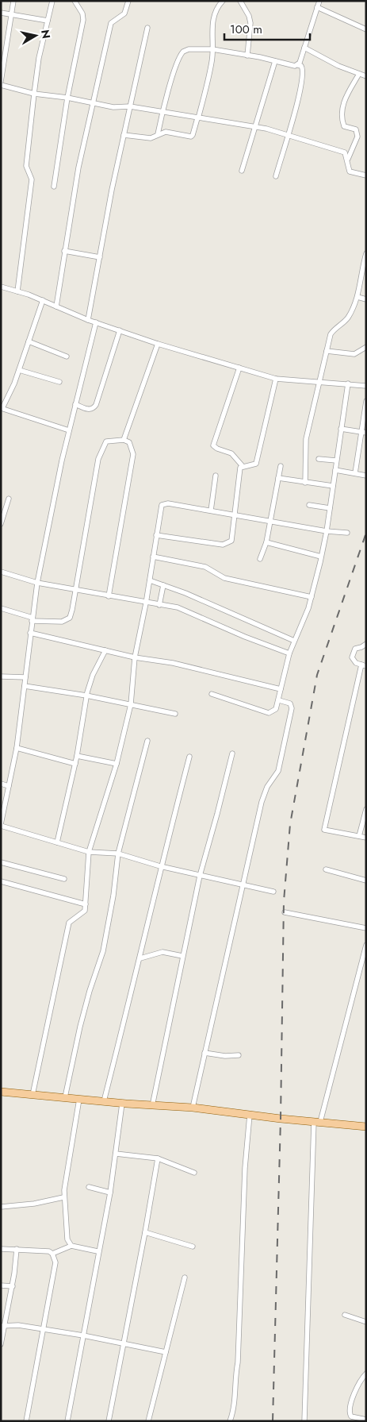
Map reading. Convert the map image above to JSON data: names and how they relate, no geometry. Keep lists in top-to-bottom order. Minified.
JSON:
{"scale_bar":"100 m","north":"right"}
